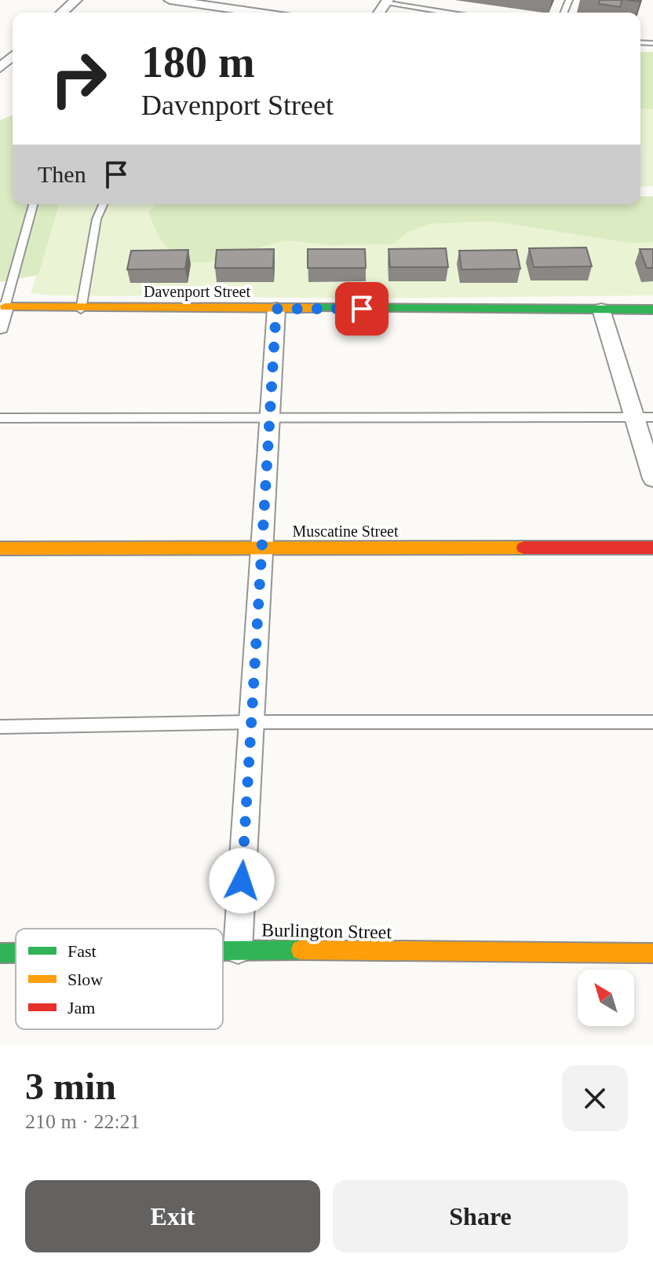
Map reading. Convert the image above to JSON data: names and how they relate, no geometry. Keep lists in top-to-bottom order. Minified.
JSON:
{"streets":{"street":["Davenport Street","Muscatine Street","Burlington Street"]},"legend":["Fast","Slow","Jam"],"north":"top left","page":{"turn":["180 m","Davenport Street"],"then":"Then","heading":["3 min","210 m · 22:21"],"buttons":["Exit","Share"]}}
